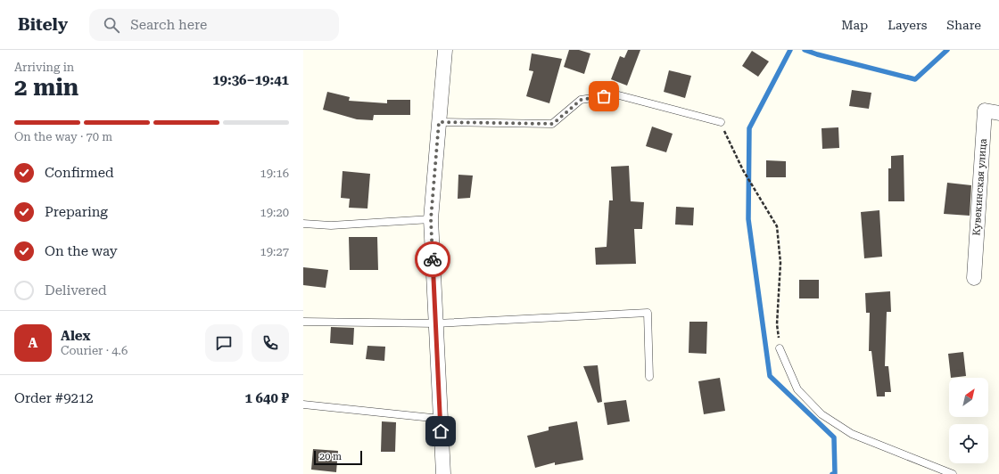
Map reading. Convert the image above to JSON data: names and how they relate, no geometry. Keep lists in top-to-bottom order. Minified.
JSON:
{"streets":{"street":["Кувекинская улица"]},"scale_bar":"20 m","north":"top right","page":{"header":"Bitely","search":"Search here","nav":["Map","Layers","Share"],"heading":["2 min","Arriving in","19:36–19:41"],"panel":["Alex","Courier · 4.6","Order #9212","1 640 ₽"],"bar":"On the way · 70 m","list":[["Confirmed","19:16"],["Preparing","19:20"],["On the way","19:27"],"Delivered"],"round":"A","scale":"20 m"}}
